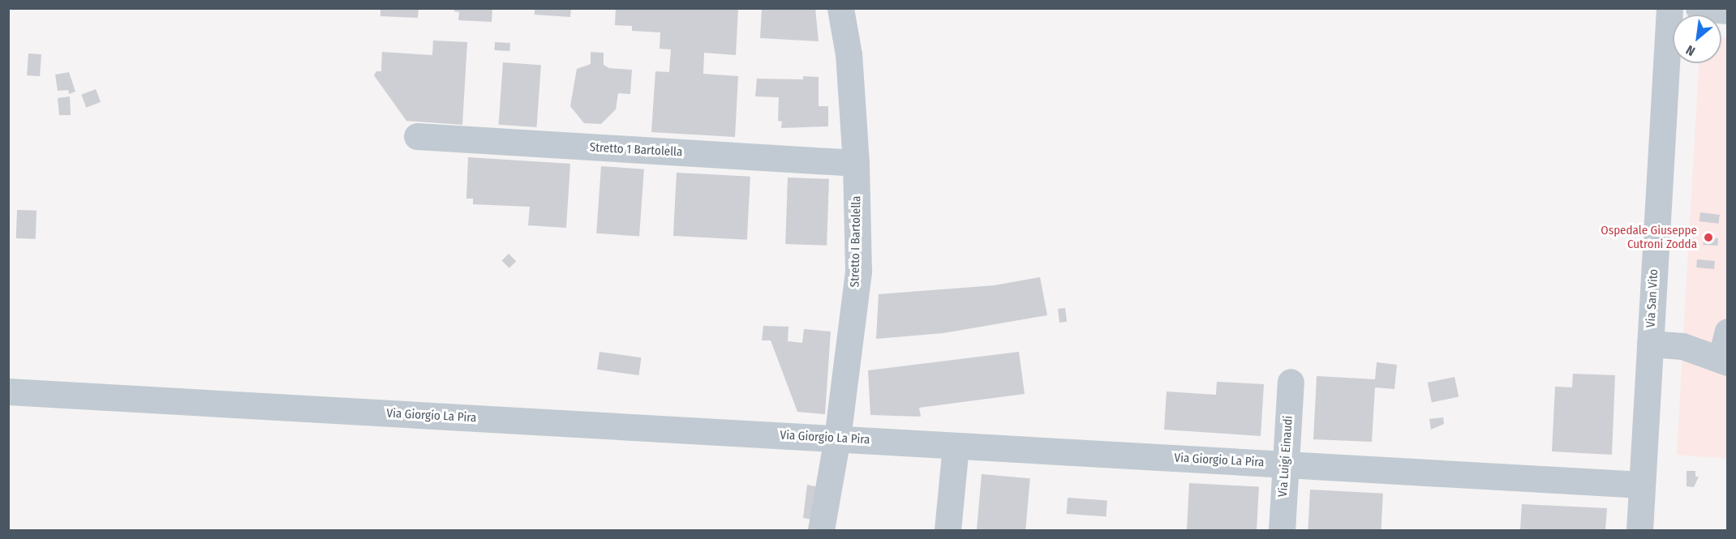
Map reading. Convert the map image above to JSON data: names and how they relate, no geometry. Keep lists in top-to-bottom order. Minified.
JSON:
{"streets":{"street":["Stretto 1 Bartolella","Stretto I Bartolella","Via San Vito","Via Giorgio La Pira","Via Luigi Einaudi"]},"crossings":[["Stretto 1 Bartolella","Stretto I Bartolella"],["Stretto I Bartolella","Via Giorgio La Pira"],["Via San Vito","Via Giorgio La Pira"],["Via Giorgio La Pira","Via Luigi Einaudi"]],"places":["Ospedale Giuseppe Cutroni Zodda"],"north":"bottom left"}
